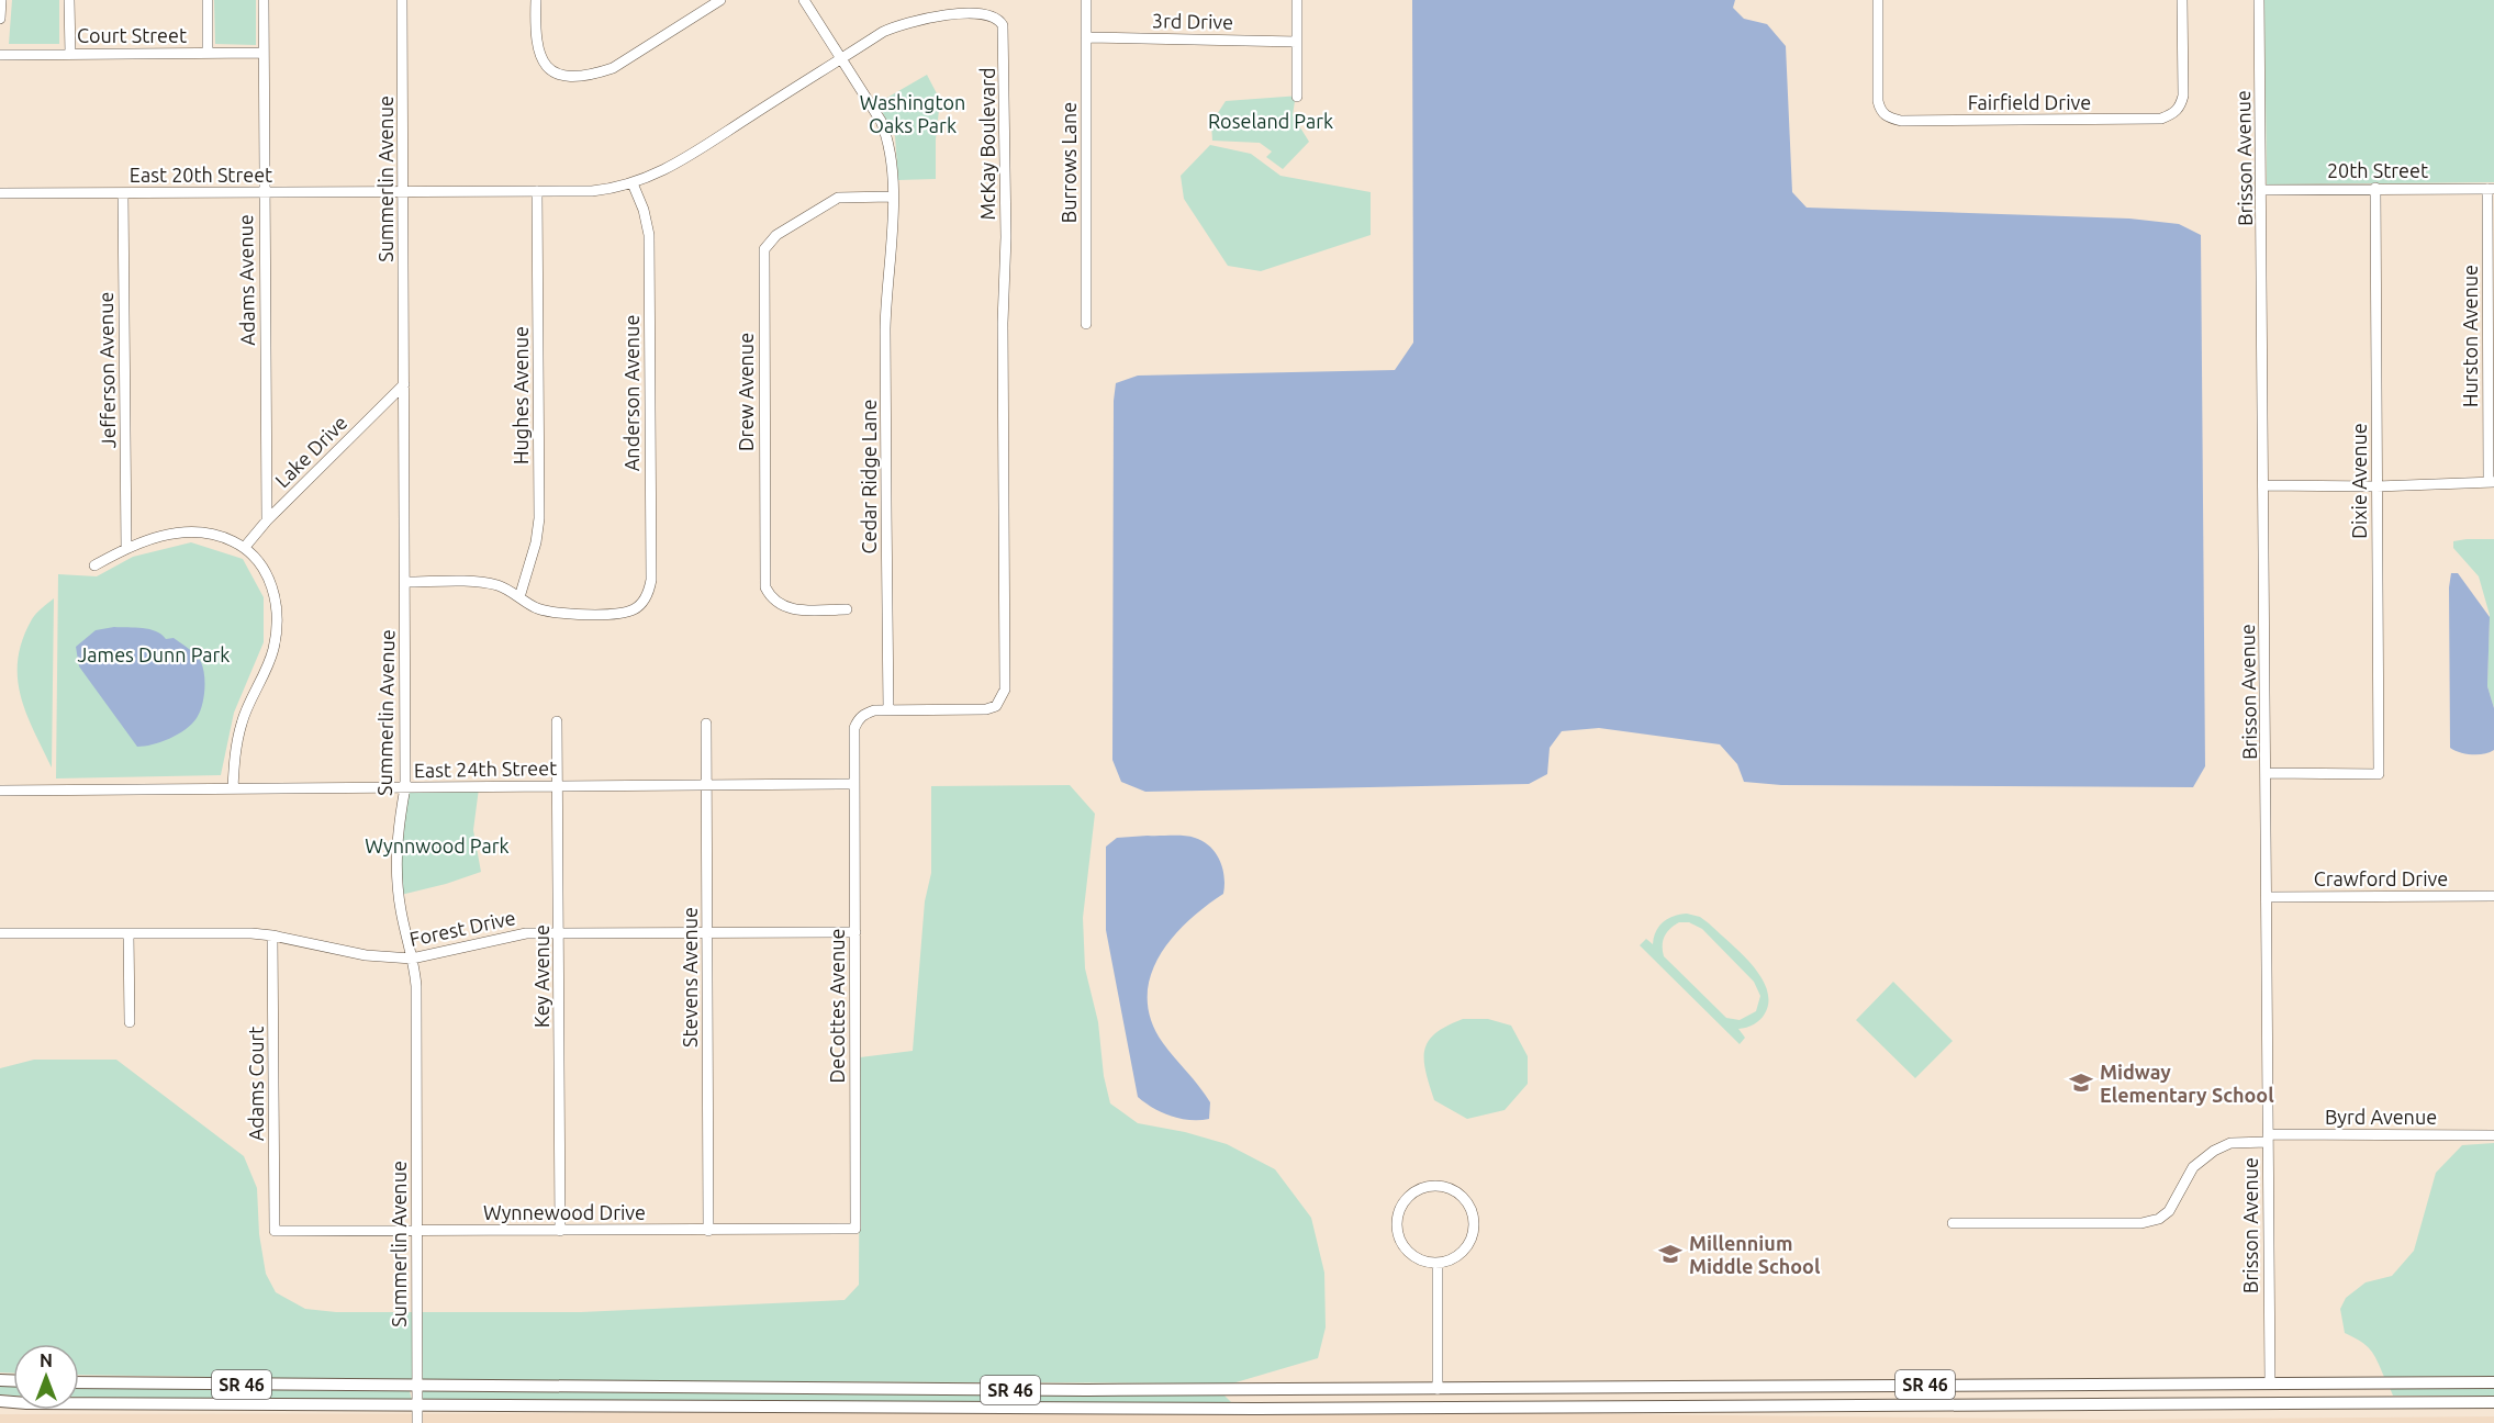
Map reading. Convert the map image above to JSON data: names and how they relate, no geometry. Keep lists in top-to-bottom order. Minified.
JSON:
{"streets":{"main road":["SR 46"],"street":["3rd Drive","Court Street","Fairfield Drive","McKay Boulevard","Brisson Avenue","Burrows Lane","20th Street","East 20th Street","Summerlin Avenue","Adams Avenue","Hurston Avenue","Jefferson Avenue","Drew Avenue","Anderson Avenue","Hughes Avenue","Lake Drive","Cedar Ridge Lane","Dixie Avenue","East 24th Street","Crawford Drive","Forest Drive","Key Avenue","Stevens Avenue","DeCottes Avenue","Adams Court","Byrd Avenue","Wynnewood Drive"]},"crossings":[["3rd Drive","Burrows Lane"],["Court Street","Adams Avenue"],["McKay Boulevard","East 20th Street"],["McKay Boulevard","Summerlin Avenue"],["McKay Boulevard","Anderson Avenue"],["McKay Boulevard","Hughes Avenue"],["McKay Boulevard","Cedar Ridge Lane"],["McKay Boulevard","East 24th Street"],["McKay Boulevard","DeCottes Avenue"],["Brisson Avenue","20th Street"],["Brisson Avenue","Dixie Avenue"],["Brisson Avenue","Crawford Drive"],["Brisson Avenue","Byrd Avenue"],["Brisson Avenue","SR 46"],["20th Street","Hurston Avenue"],["20th Street","Dixie Avenue"],["East 20th Street","Summerlin Avenue"],["East 20th Street","Adams Avenue"],["East 20th Street","Jefferson Avenue"],["Summerlin Avenue","Lake Drive"],["Summerlin Avenue","East 24th Street"],["Summerlin Avenue","Forest Drive"],["Summerlin Avenue","Wynnewood Drive"],["Summerlin Avenue","SR 46"],["Adams Avenue","Lake Drive"],["Drew Avenue","Cedar Ridge Lane"],["Anderson Avenue","Hughes Avenue"],["East 24th Street","Key Avenue"],["East 24th Street","Stevens Avenue"],["East 24th Street","DeCottes Avenue"],["Forest Drive","Key Avenue"],["Forest Drive","Stevens Avenue"],["Forest Drive","DeCottes Avenue"],["Forest Drive","Adams Court"],["Key Avenue","Wynnewood Drive"],["Stevens Avenue","Wynnewood Drive"],["DeCottes Avenue","Wynnewood Drive"],["Adams Court","Wynnewood Drive"]],"parks":["Washington Oaks Park","Roseland Park","James Dunn Park","Wynnwood Park"],"places":{"school or university":["Midway Elementary School","Millennium Middle School"]},"north":"top"}
